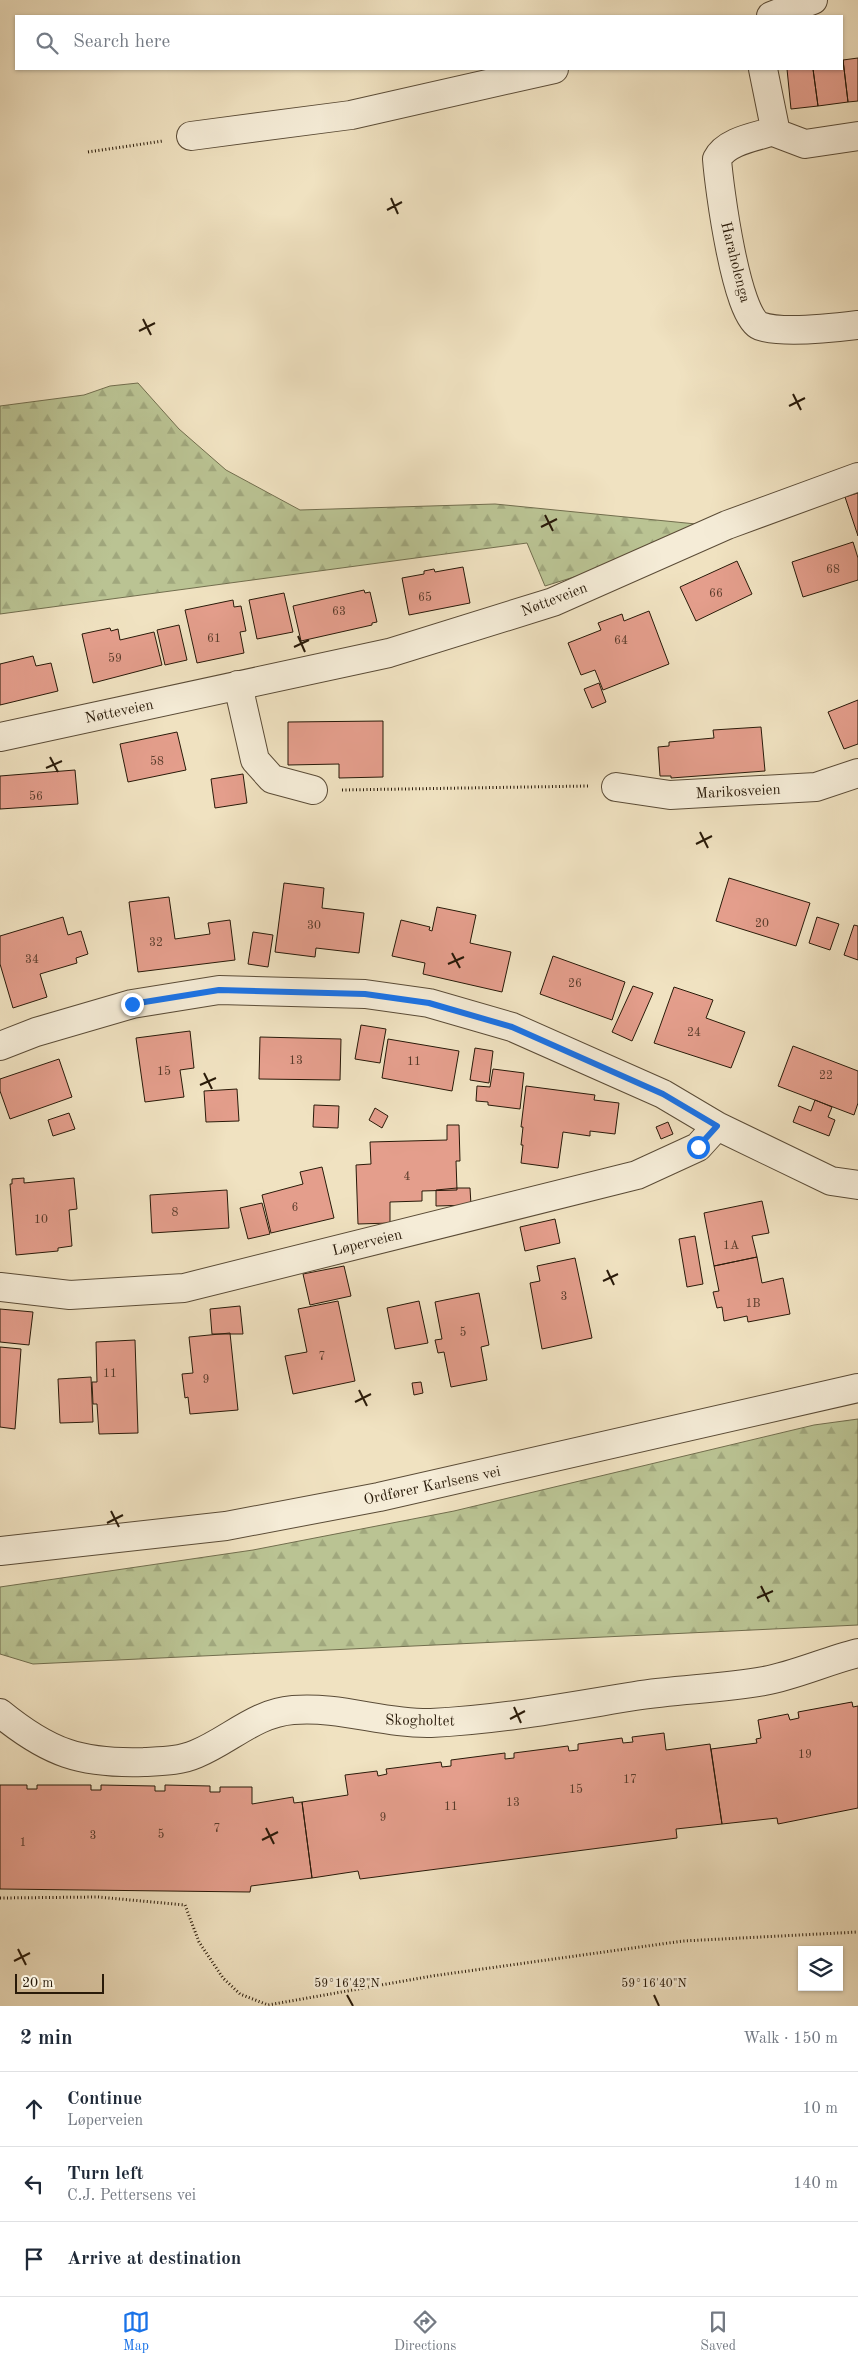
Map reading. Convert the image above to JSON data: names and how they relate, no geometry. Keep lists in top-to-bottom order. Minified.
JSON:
{"streets":{"street":["Haraholenga","Nøtteveien","Marikosveien","Løperveien","Ordfører Karlsens vei","Skogholtet"]},"house_numbers":["68","66","65","63","61","64","59","58","56","20","30","32","34","26","24","13","11","15","22","4","6","8","10","1A","3","1B","5","7","11","9","19","17","15","13","11","9","7","5","3","1"],"scale_bar":"20 m","page":{"search":"Search here","scale":"20 m","heading":["2 min","Walk · 150 m"],"list":[["Continue","Løperveien","10 m"],["Turn left","C.J. Pettersens vei","140 m"],"Arrive at destination"],"nav":["Map","Directions","Saved"]},"coordinates":["59°16'42\"N","59°16'40\"N"]}
